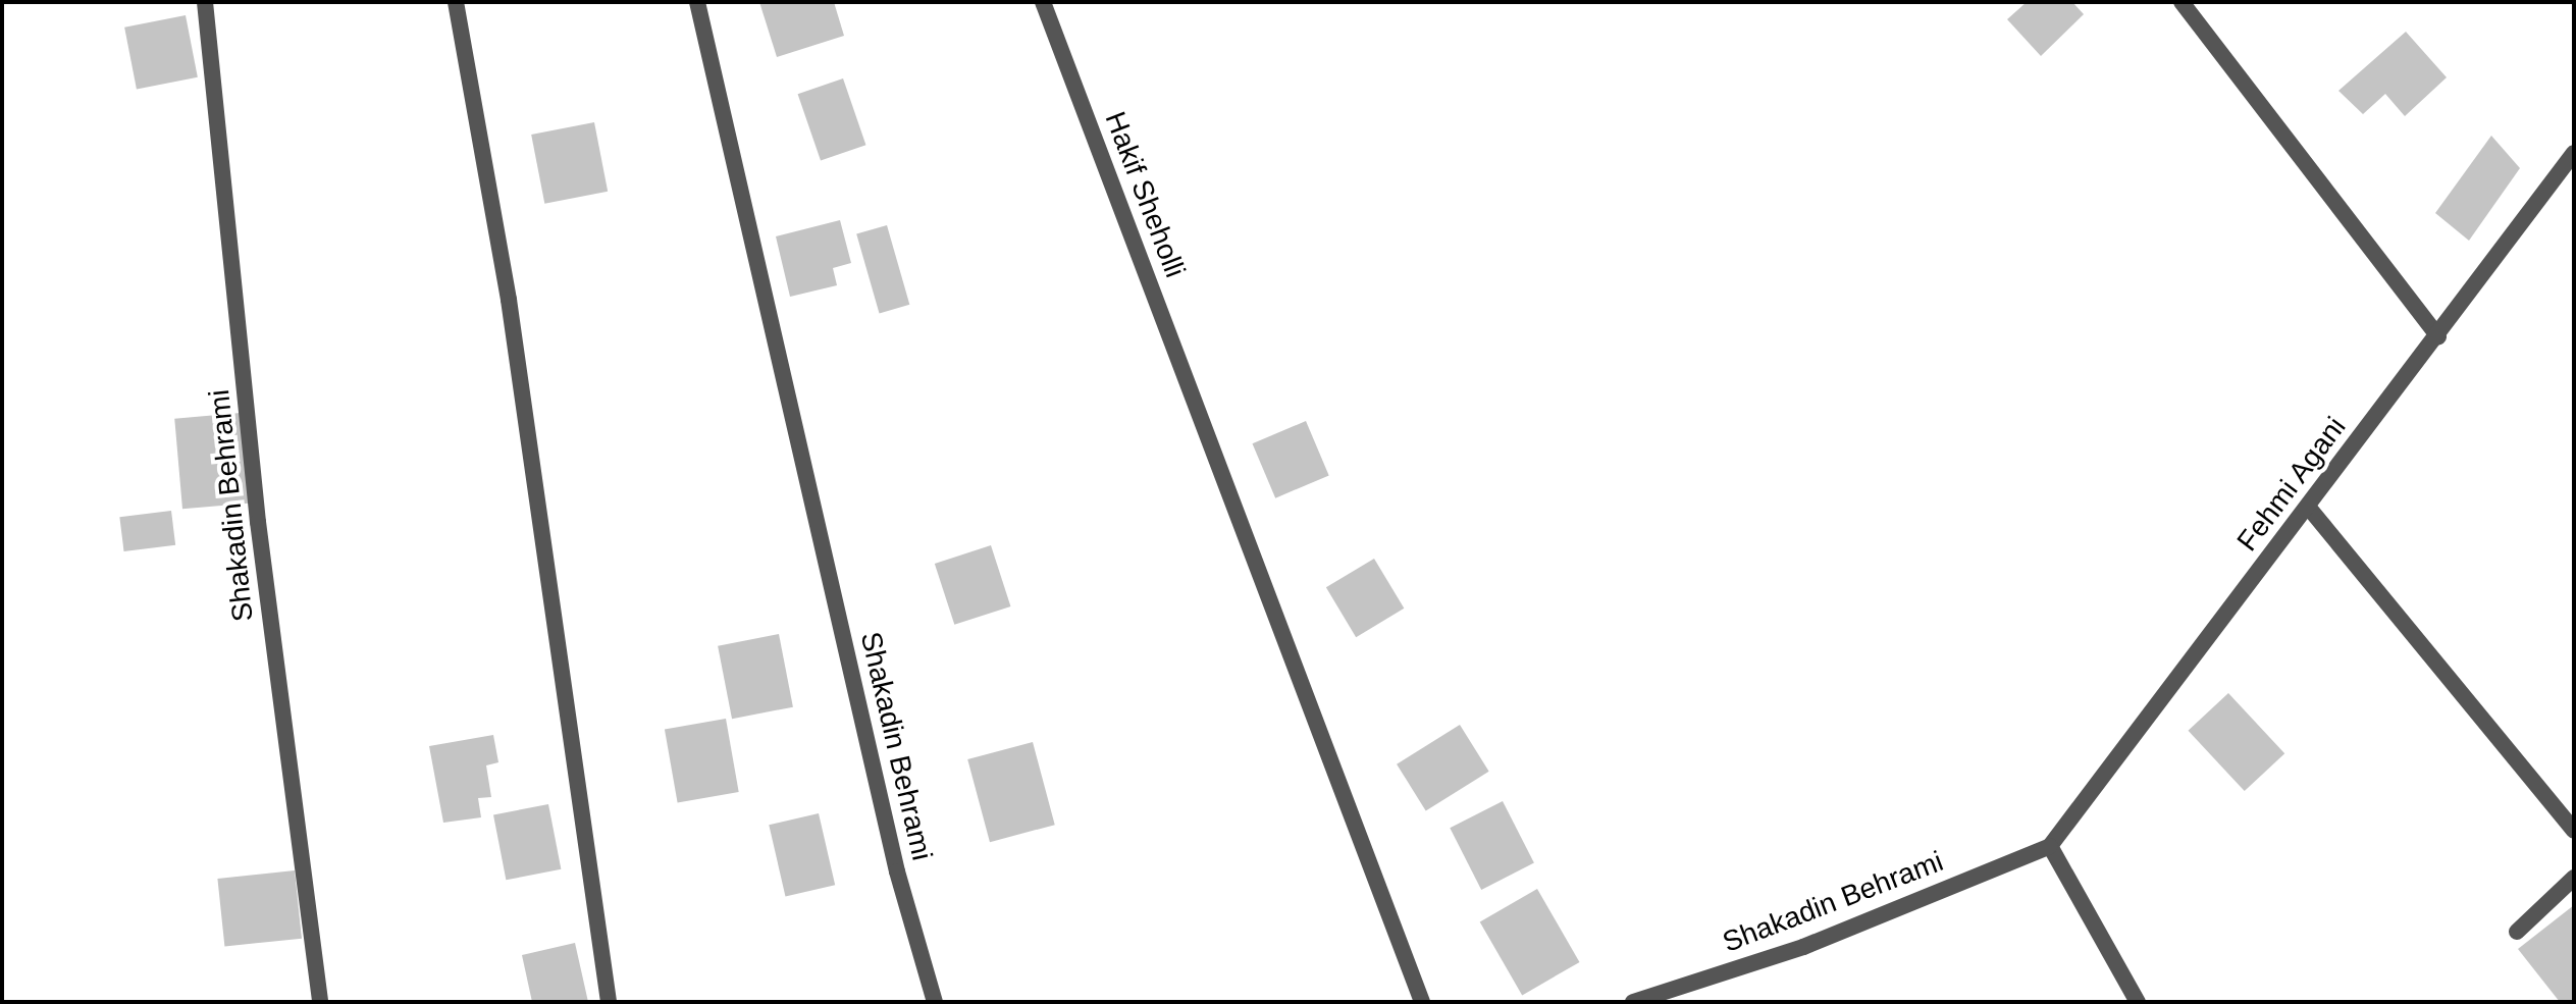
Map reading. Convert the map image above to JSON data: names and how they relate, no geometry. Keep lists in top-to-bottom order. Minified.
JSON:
{"streets":{"street":["Hakif Sheholli","Fehmi Agani","Shakadin Behrami"]},"crossings":[["Fehmi Agani","Shakadin Behrami"]]}
